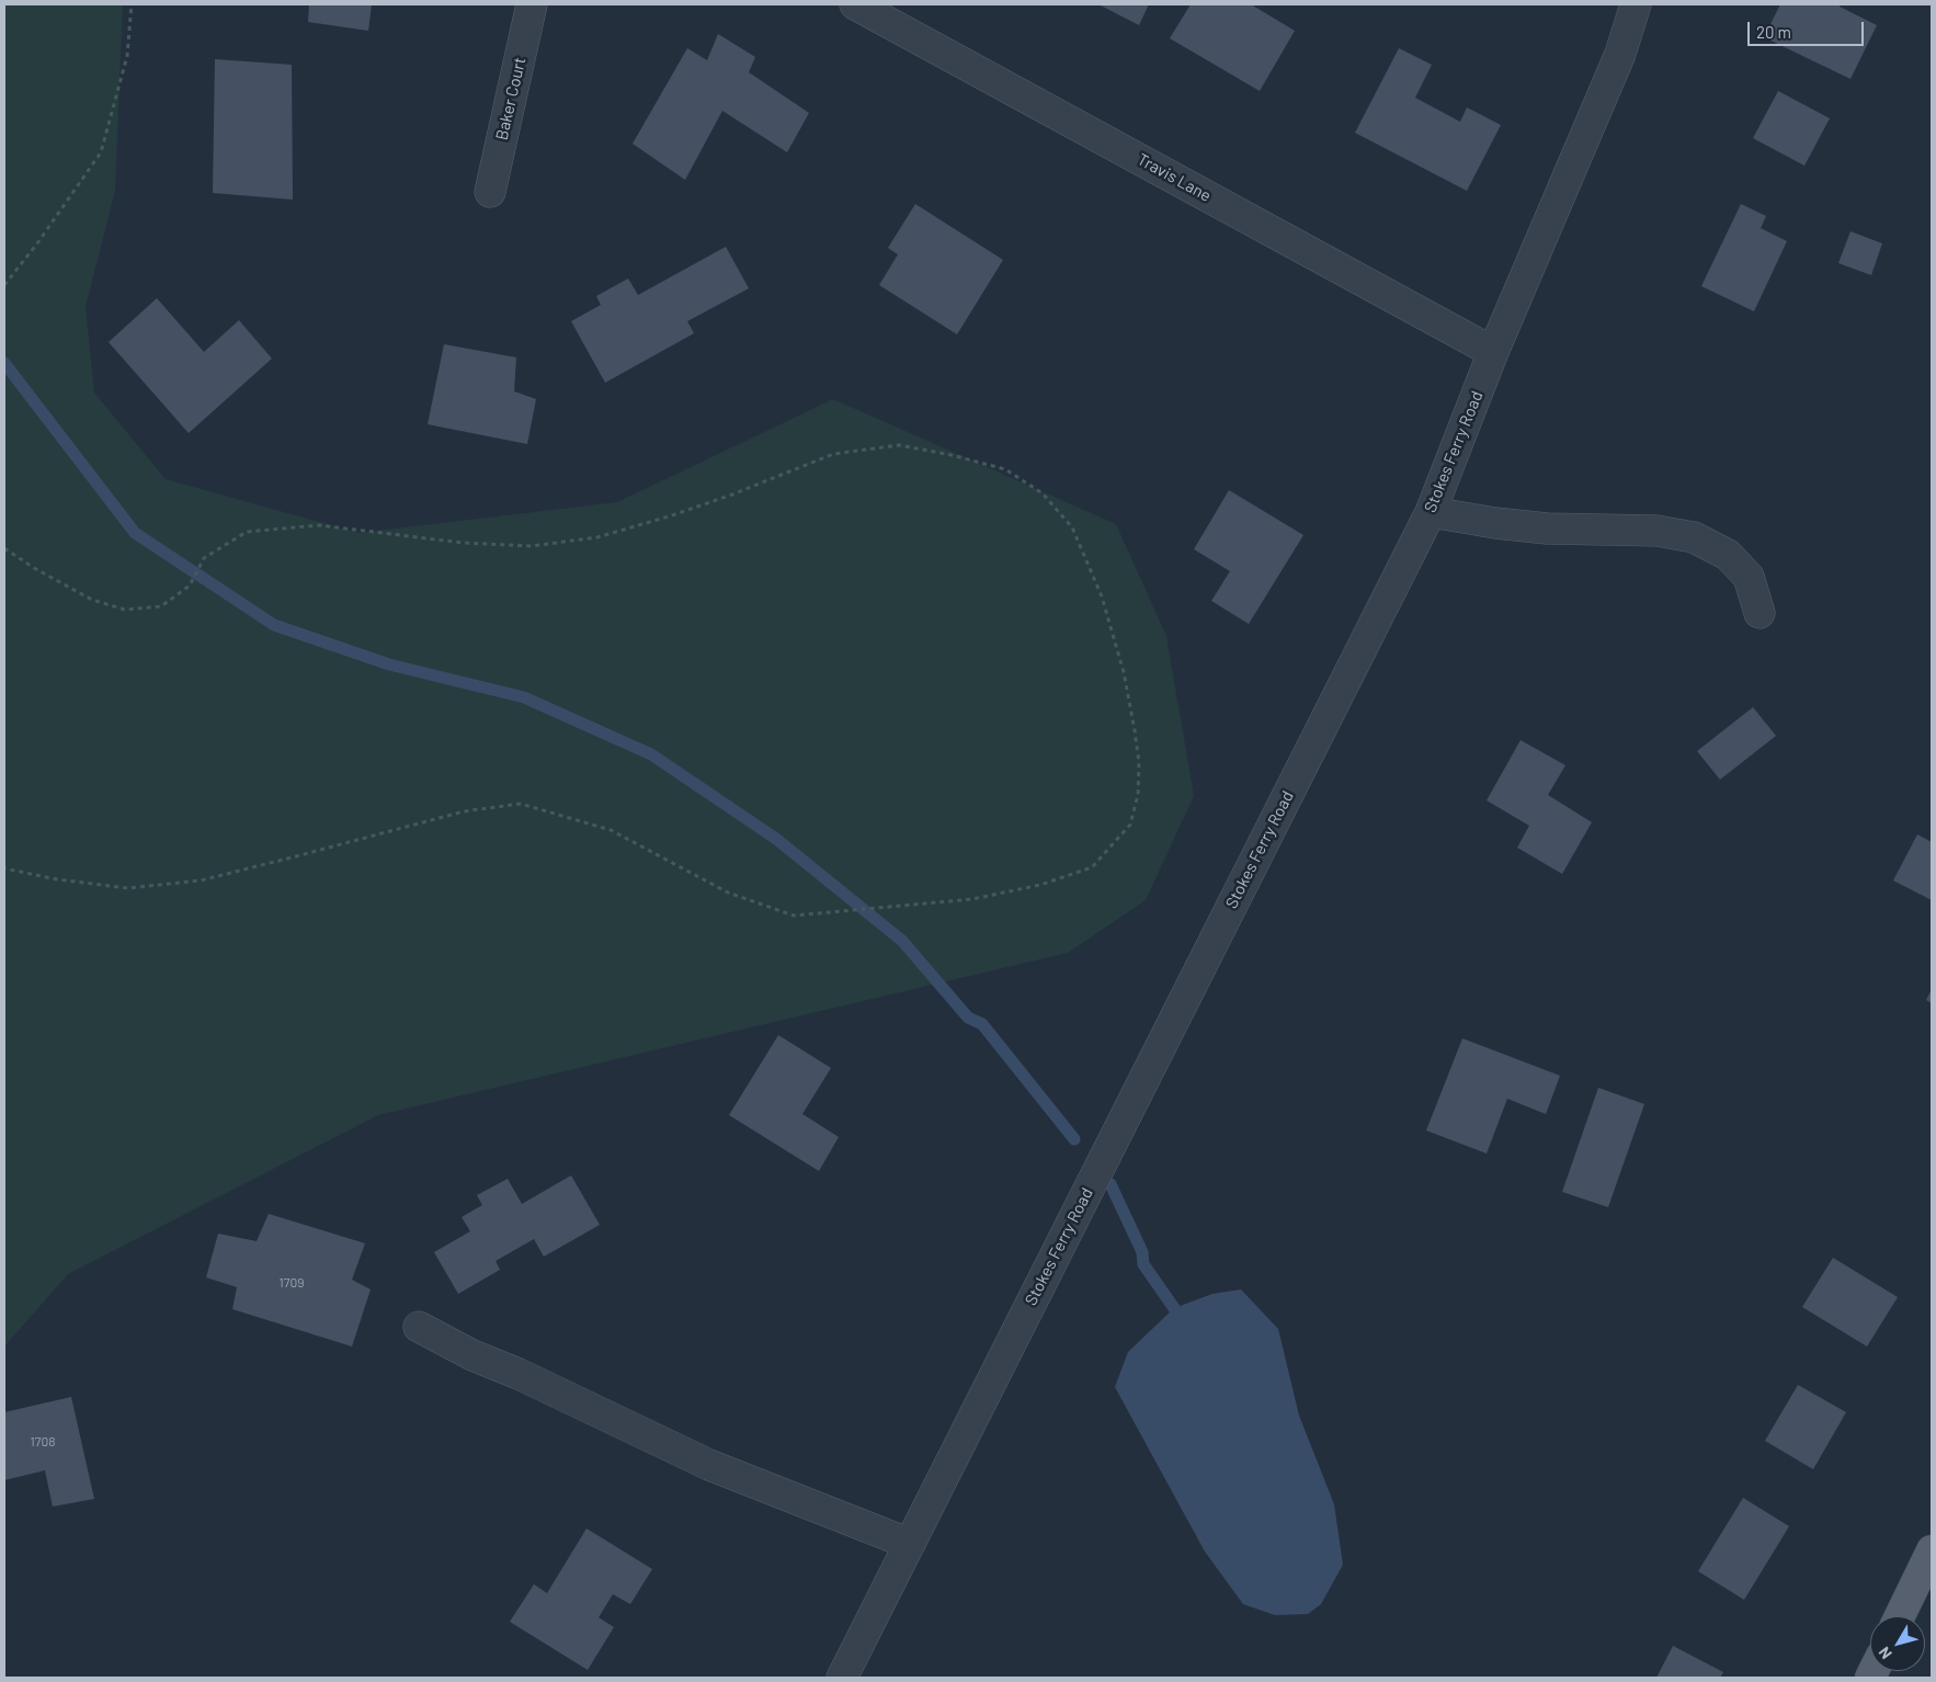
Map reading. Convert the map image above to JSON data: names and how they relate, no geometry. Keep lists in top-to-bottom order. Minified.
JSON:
{"streets":{"street":["Baker Court","Travis Lane","Stokes Ferry Road"]},"crossings":[["Travis Lane","Stokes Ferry Road"]],"house_numbers":["1709","1708"],"scale_bar":"20 m","north":"bottom left"}
